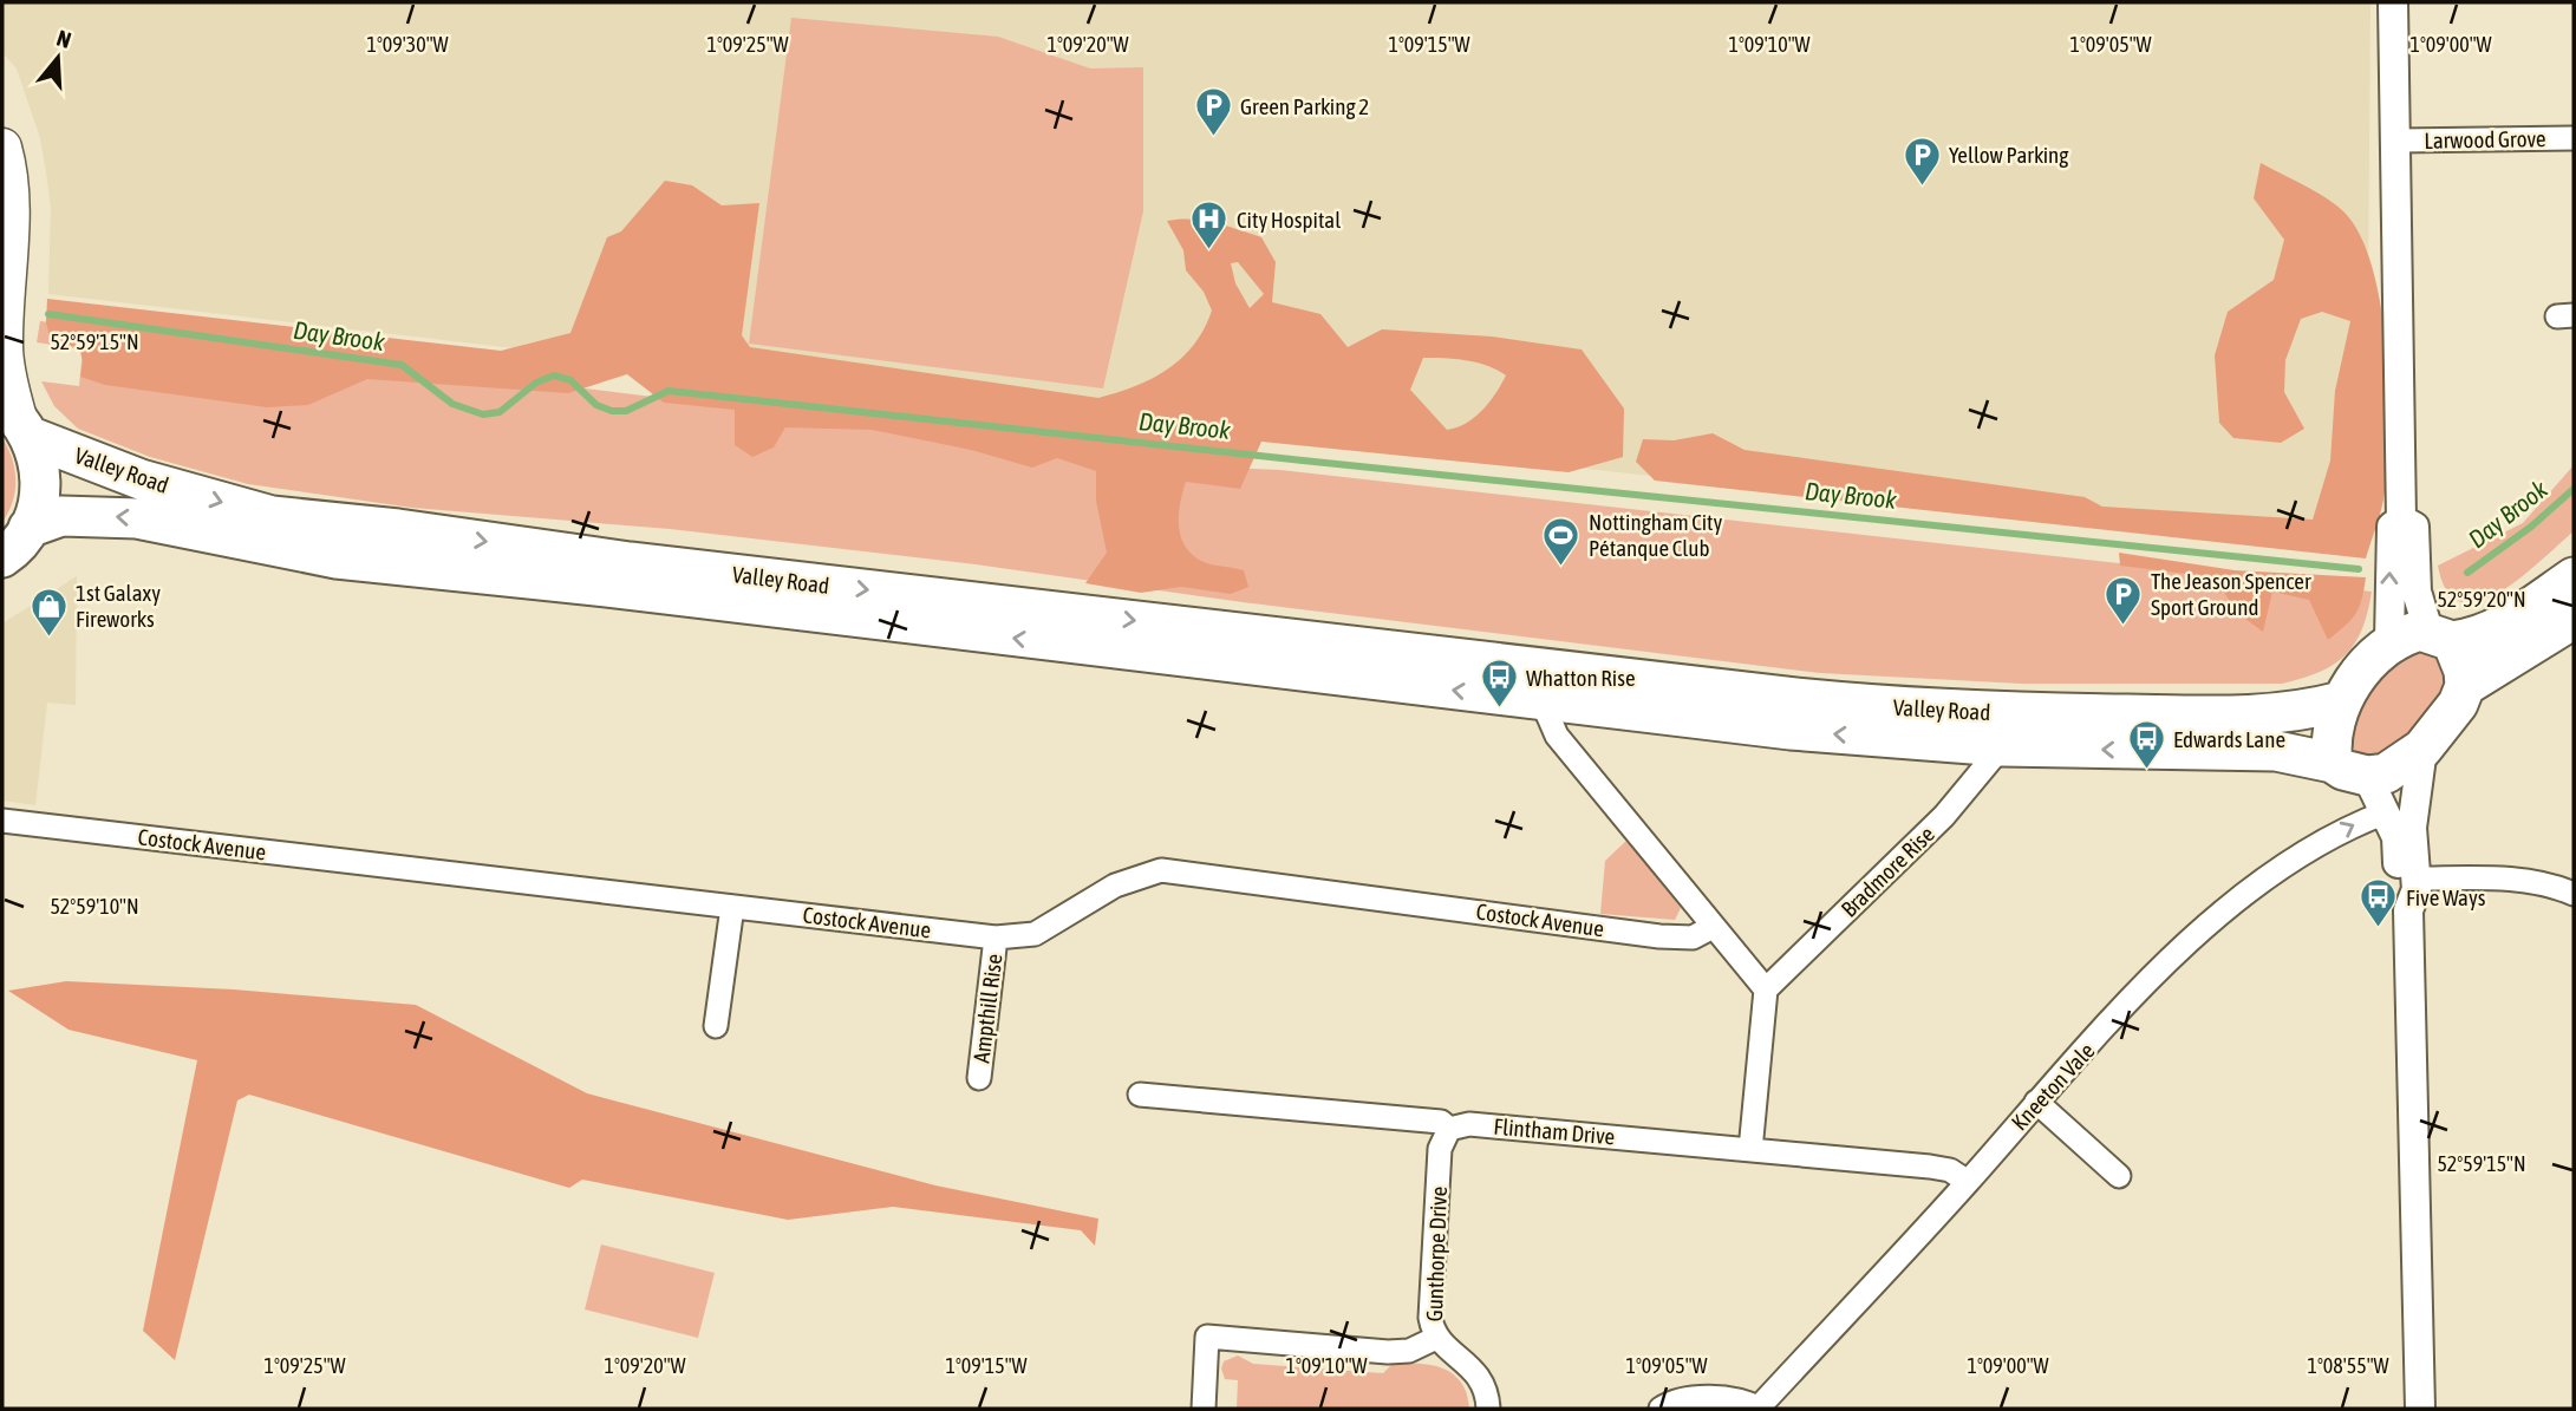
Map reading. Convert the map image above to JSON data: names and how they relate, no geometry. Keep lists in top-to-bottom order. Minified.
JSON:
{"streets":{"highway":["Valley Road"],"street":["Larwood Grove","Costock Avenue","Bradmore Rise","Ampthill Rise","Kneeton Vale","Flintham Drive","Gunthorpe Drive"]},"crossings":[["Valley Road","Bradmore Rise"],["Costock Avenue","Ampthill Rise"],["Kneeton Vale","Flintham Drive"],["Flintham Drive","Gunthorpe Drive"]],"one_way":["Kneeton Vale"],"water":["Day Brook"],"places":{"parking":["Green Parking 2","Yellow Parking","The Jeason Spencer Sport Ground"],"hospital":["City Hospital"],"sports":["Nottingham City Pétanque Club"],"shop":["1st Galaxy Fireworks"],"bus stop":["Whatton Rise","Edwards Lane","Five Ways"]},"north":"top","coordinates":["1°09'30\"W","1°09'25\"W","1°09'20\"W","1°09'15\"W","1°09'10\"W","1°09'05\"W","1°09'00\"W","52°59'15\"N","52°59'20\"N","52°59'10\"N","1°08'55\"W"]}
